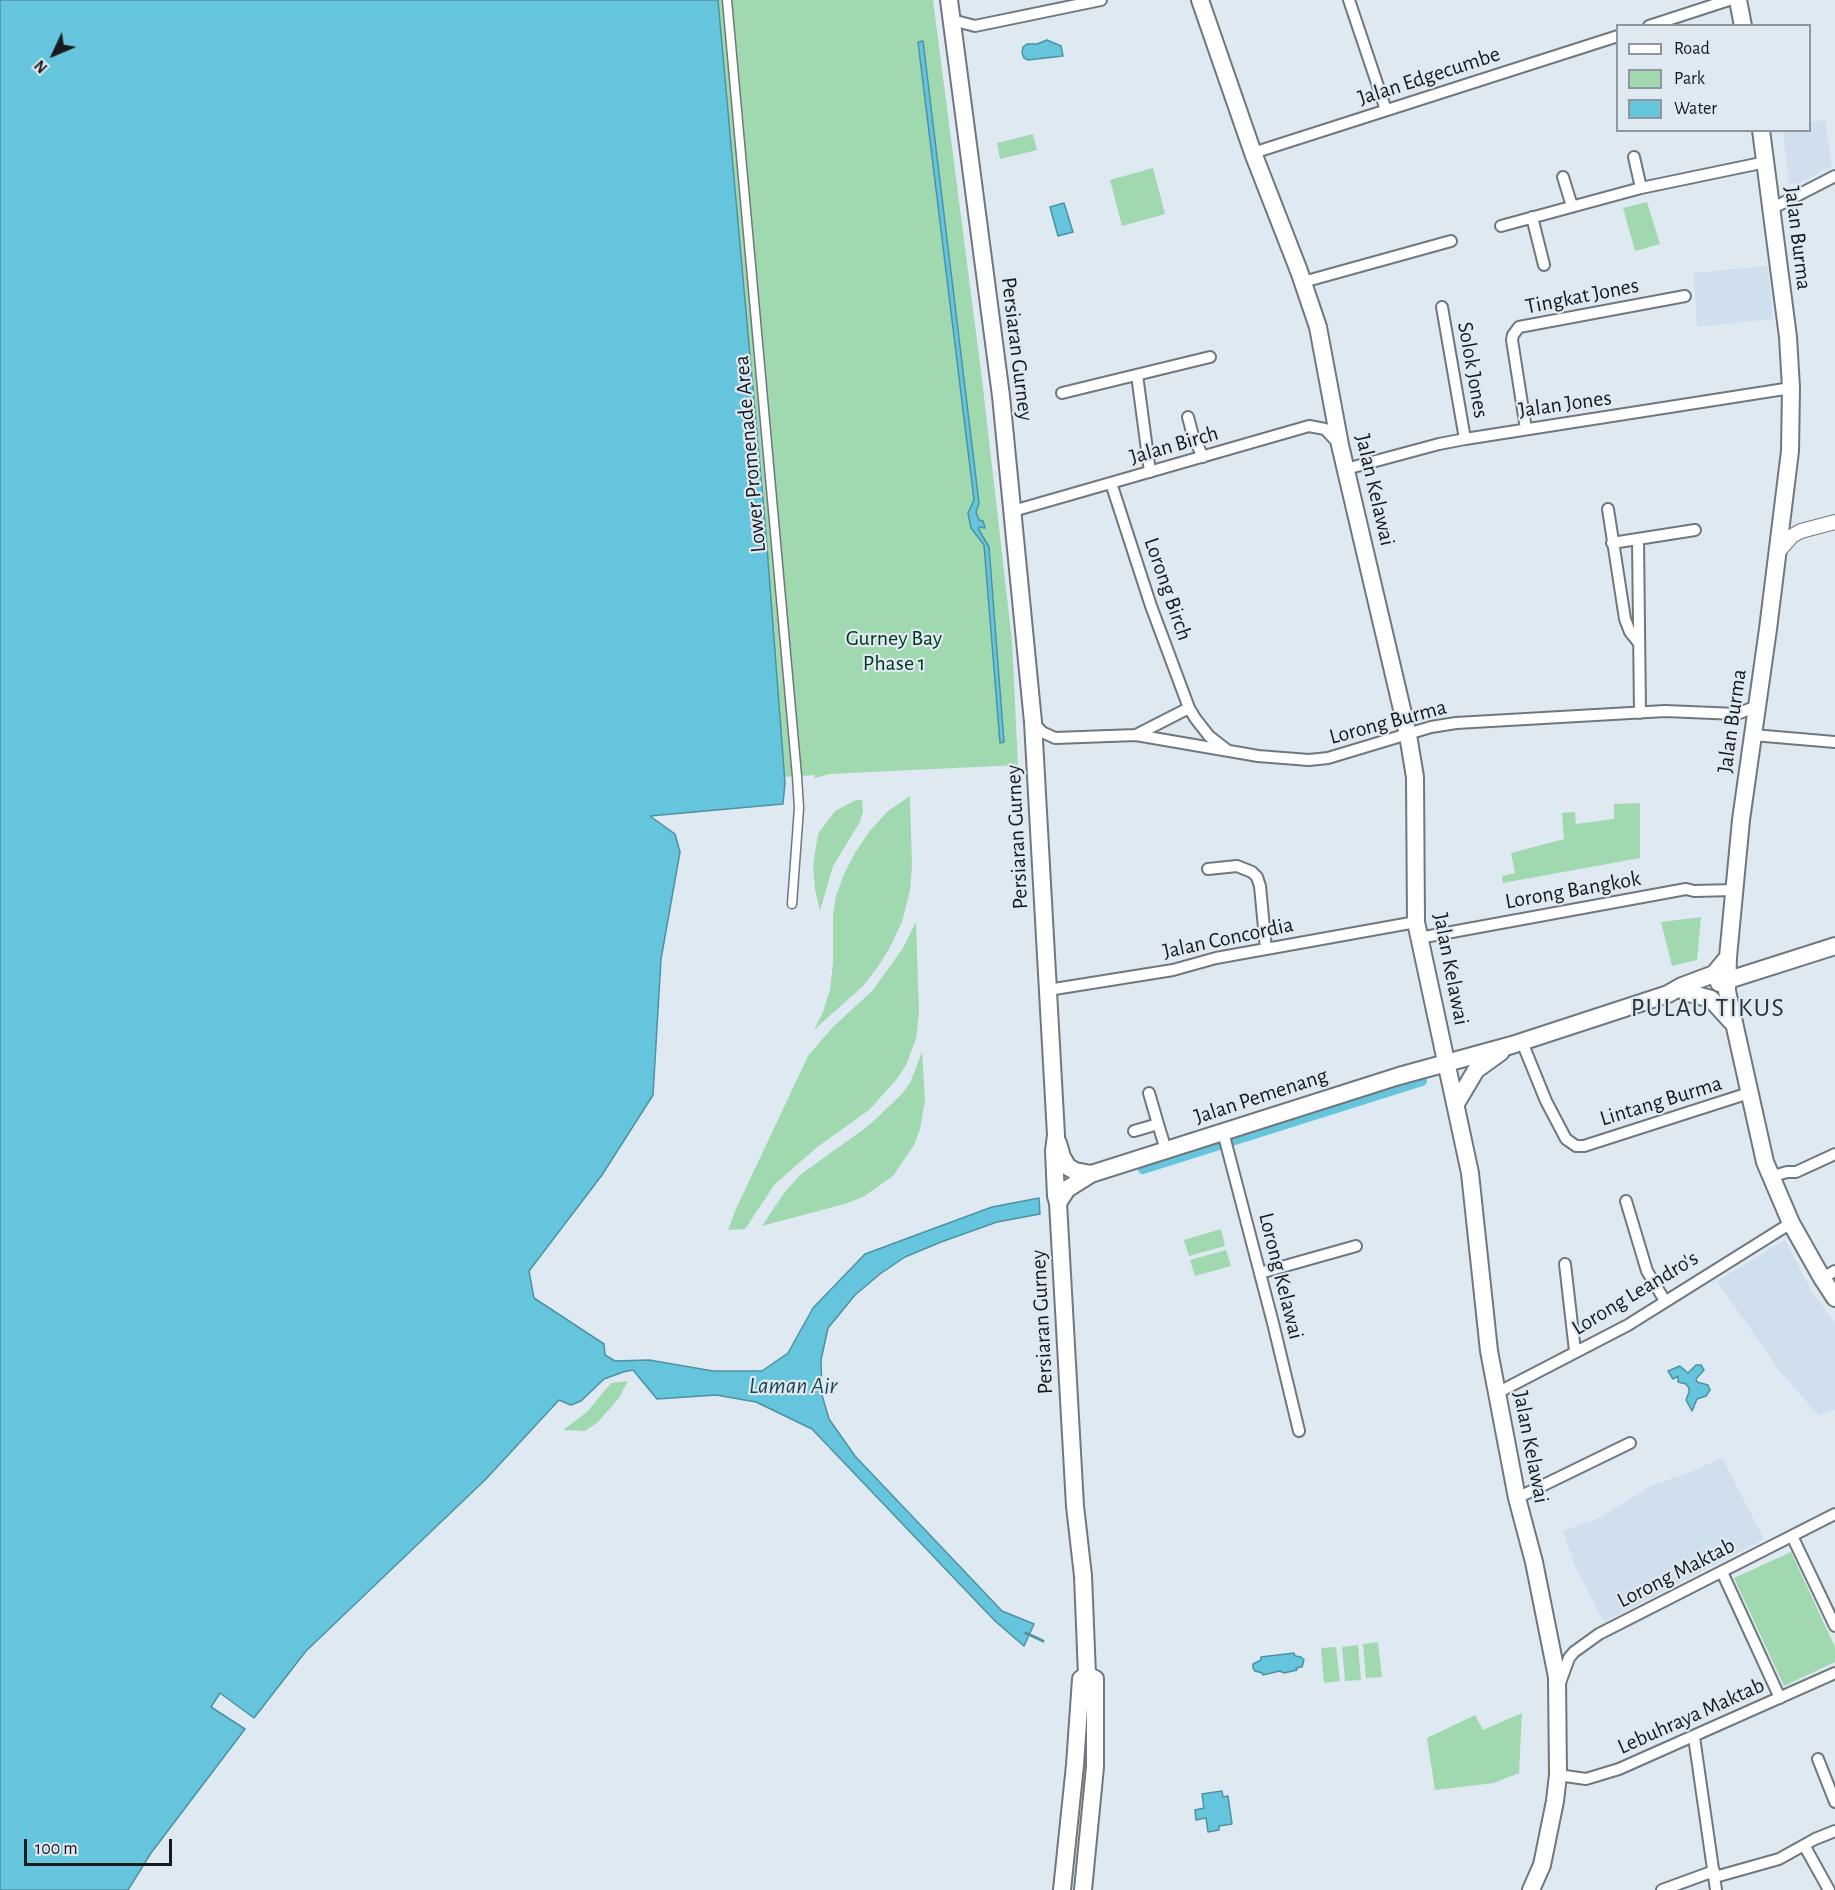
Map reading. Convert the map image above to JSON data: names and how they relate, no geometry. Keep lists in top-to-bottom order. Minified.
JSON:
{"streets":{"main road":["Jalan Burma","Persiaran Gurney","Jalan Kelawai","Jalan Pemenang"],"street":["Jalan Edgecumbe","Tingkat Jones","Solok Jones","Jalan Jones","Jalan Birch","Lower Promenade Area","Lorong Birch","Lorong Burma","Lorong Bangkok","Jalan Concordia","Lintang Burma","Lorong Kelawai","Lorong Leandro's","Lorong Maktab","Lebuhraya Maktab"]},"crossings":[["Jalan Edgecumbe","Jalan Kelawai"],["Jalan Burma","Jalan Jones"],["Jalan Burma","Lorong Burma"],["Jalan Burma","Lorong Bangkok"],["Jalan Burma","Lintang Burma"],["Jalan Burma","Lorong Leandro's"],["Tingkat Jones","Jalan Jones"],["Persiaran Gurney","Jalan Birch"],["Persiaran Gurney","Lorong Burma"],["Persiaran Gurney","Jalan Concordia"],["Persiaran Gurney","Jalan Pemenang"],["Solok Jones","Jalan Jones"],["Jalan Jones","Jalan Kelawai"],["Jalan Birch","Jalan Kelawai"],["Jalan Birch","Lorong Birch"],["Jalan Kelawai","Lorong Burma"],["Jalan Kelawai","Lorong Bangkok"],["Jalan Kelawai","Jalan Concordia"],["Jalan Kelawai","Jalan Pemenang"],["Jalan Kelawai","Lorong Leandro's"],["Jalan Kelawai","Lorong Maktab"],["Jalan Kelawai","Lebuhraya Maktab"],["Lorong Birch","Lorong Burma"],["Lorong Bangkok","Jalan Concordia"],["Jalan Pemenang","Lintang Burma"],["Jalan Pemenang","Lorong Kelawai"]],"districts":["PULAU TIKUS"],"water":["Laman Air"],"parks":["Gurney Bay Phase 1"],"legend":["Road","Park","Water"],"scale_bar":"100 m","north":"bottom left"}
